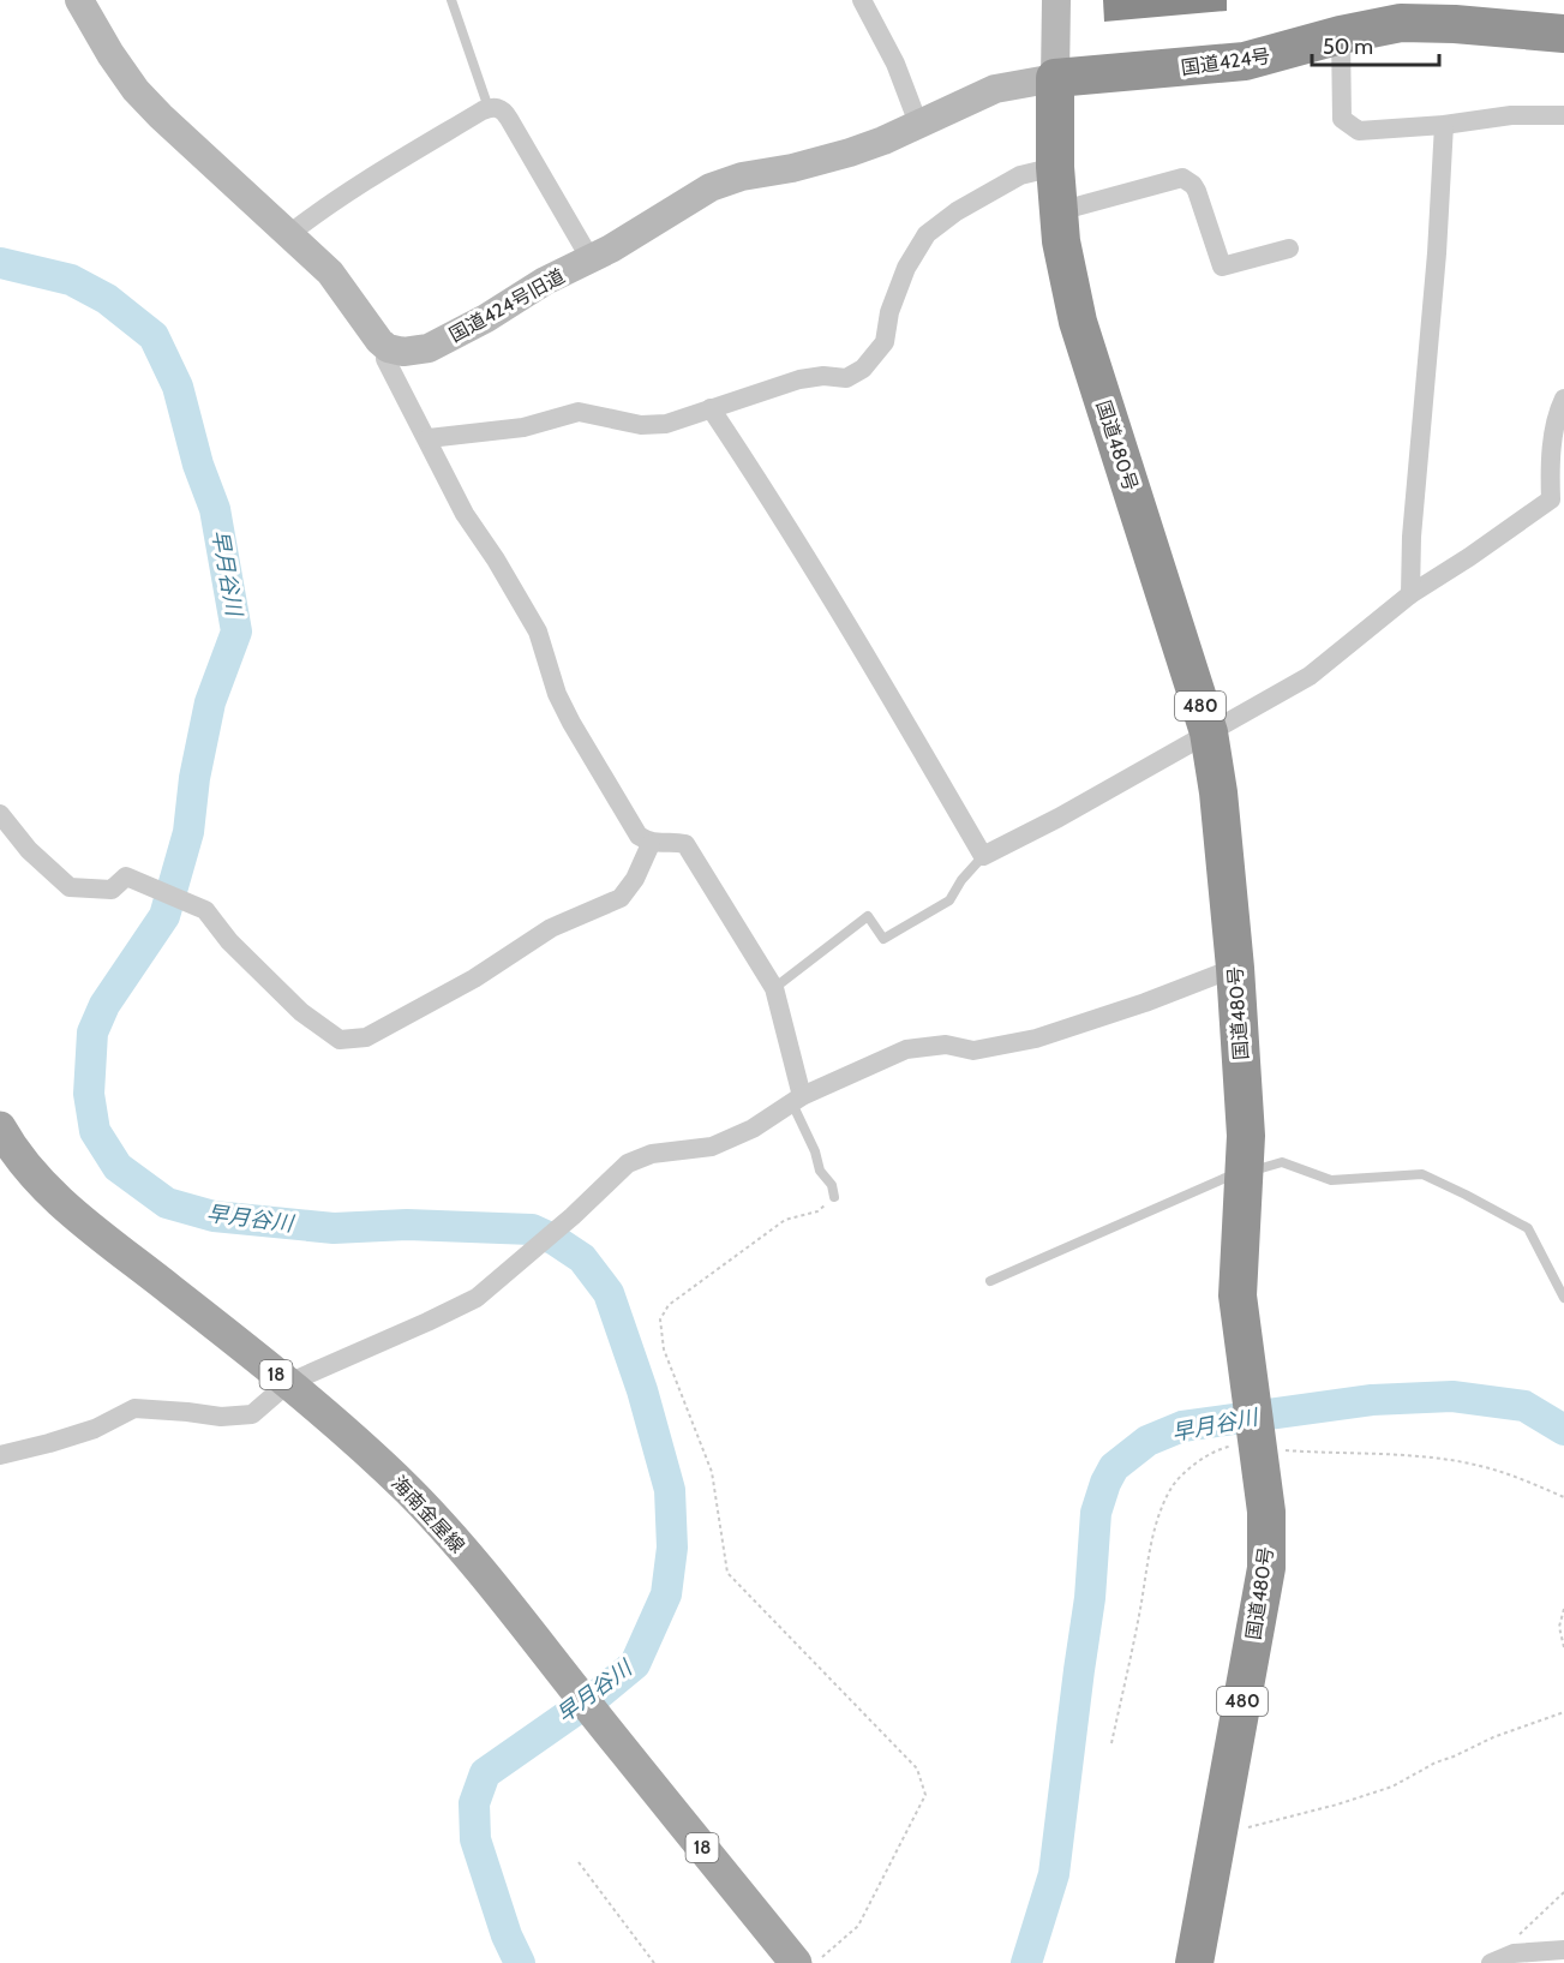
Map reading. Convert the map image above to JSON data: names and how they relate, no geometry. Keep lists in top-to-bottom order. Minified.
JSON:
{"streets":{"highway":["国道424号","国道480号","480"],"main road":["18","海南金屋線"],"street":["国道424号旧道"]},"crossings":[["国道424号","国道424号旧道"],["国道424号","国道480号"],["国道424号旧道","国道480号"]],"water":["早月谷川"],"scale_bar":"50 m"}
